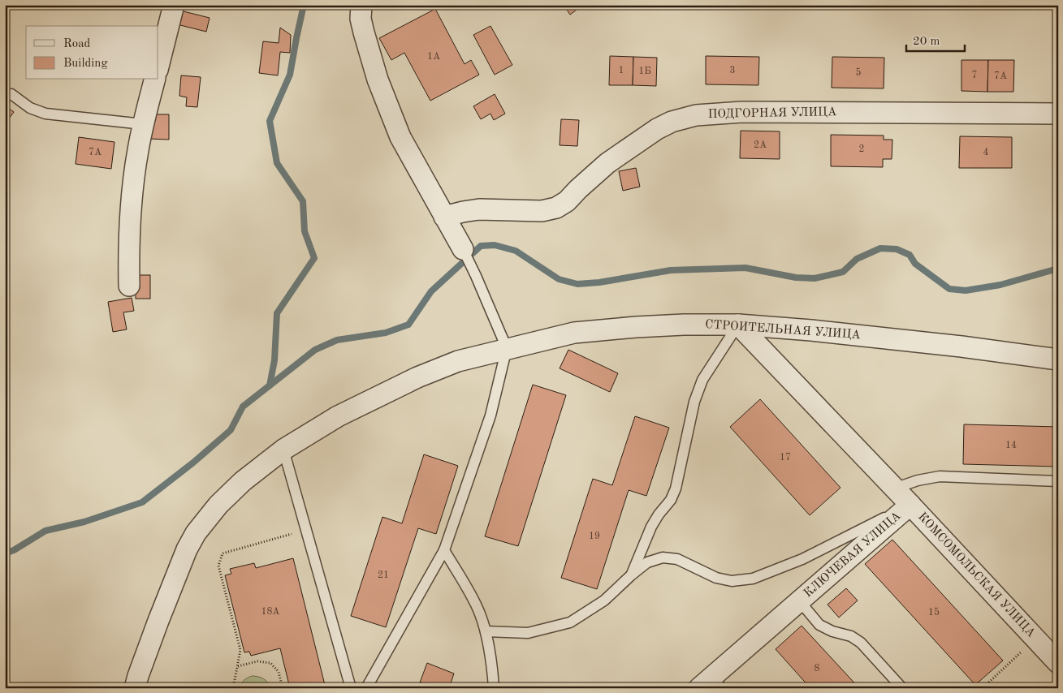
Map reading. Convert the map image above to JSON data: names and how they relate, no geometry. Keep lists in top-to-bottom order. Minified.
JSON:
{"streets":{"street":["ПОДГОРНАЯ УЛИЦА","СТРОИТЕЛЬНАЯ УЛИЦА","КЛЮЧЕВАЯ УЛИЦА","КОМСОМОЛЬСКАЯ УЛИЦА"]},"crossings":[["СТРОИТЕЛЬНАЯ УЛИЦА","КЛЮЧЕВАЯ УЛИЦА"],["КЛЮЧЕВАЯ УЛИЦА","КОМСОМОЛЬСКАЯ УЛИЦА"]],"house_numbers":["1А","1","3","1Б","5","7","7А","2А","2","7А","4","14","17","19","21","18А","15","8"],"legend":["Road","Building"],"scale_bar":"20 m"}
